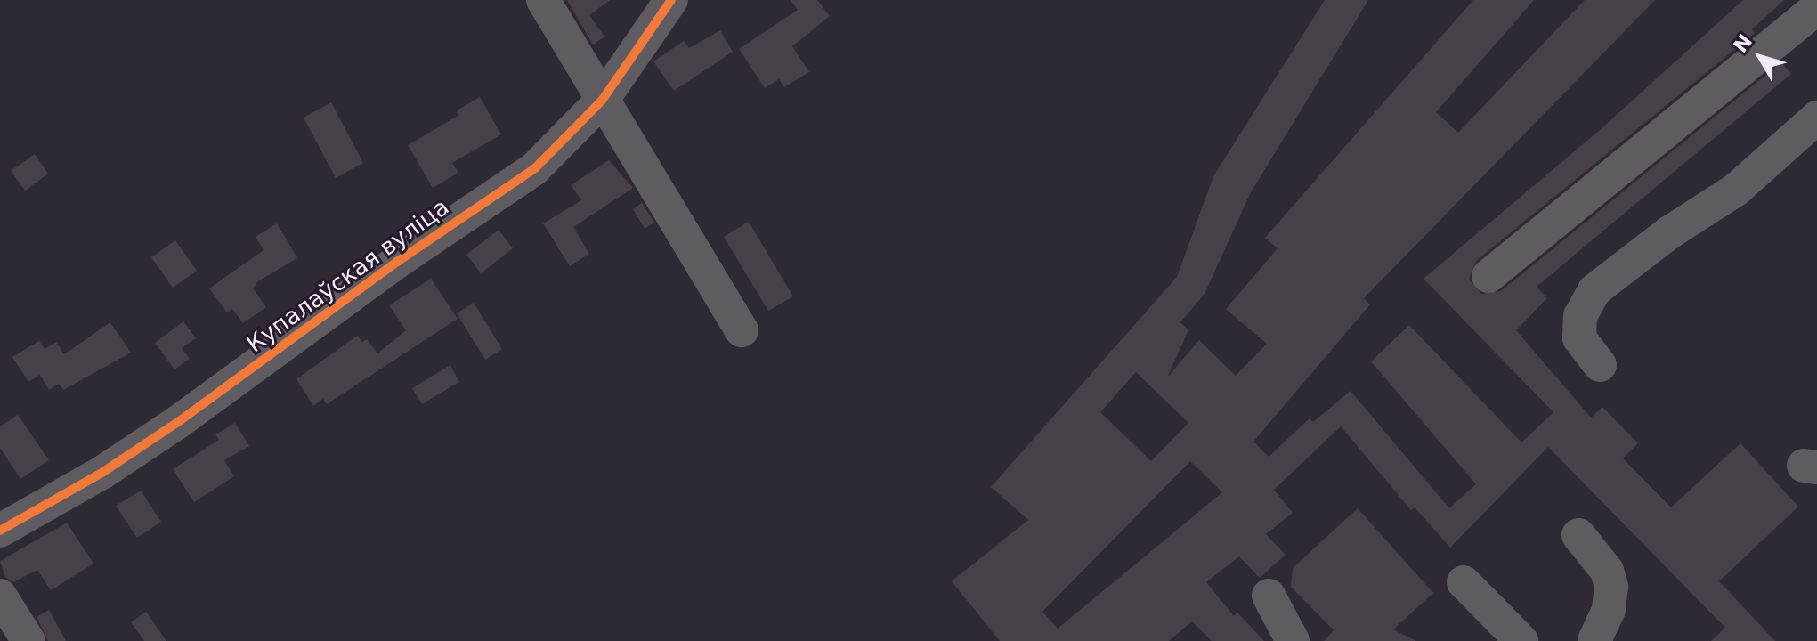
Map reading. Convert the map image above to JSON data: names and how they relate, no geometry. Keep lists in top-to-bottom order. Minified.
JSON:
{"streets":{"street":["Купалаўская вуліца"]},"north":"top left"}
